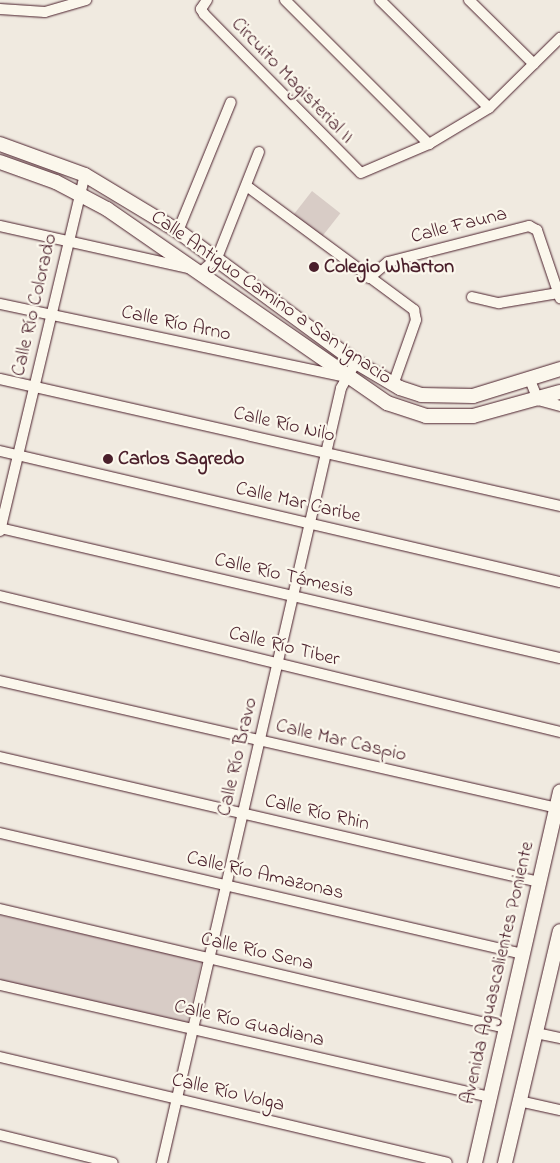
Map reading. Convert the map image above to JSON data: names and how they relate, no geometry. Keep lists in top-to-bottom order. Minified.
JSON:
{"streets":{"main road":["Calle Antiguo Camino a San Ignacio","Avenida Aguascalientes Poniente"],"street":["Circuito Magisterial II","Calle Fauna","Calle Río Colorado","Calle Río Arno","Calle Río Nilo","Calle Mar Caribe","Calle Río Támesis","Calle Río Tiber","Calle Mar Caspio","Calle Río Bravo","Calle Río Rhin","Calle Río Amazonas","Calle Río Sena","Calle Río Guadiana","Calle Río Volga"]},"crossings":[["Calle Antiguo Camino a San Ignacio","Calle Río Colorado"],["Calle Antiguo Camino a San Ignacio","Calle Río Arno"],["Calle Antiguo Camino a San Ignacio","Calle Río Bravo"],["Calle Río Colorado","Calle Río Arno"],["Calle Río Colorado","Calle Río Nilo"],["Calle Río Colorado","Calle Mar Caribe"],["Calle Río Colorado","Calle Río Támesis"],["Calle Río Arno","Calle Río Bravo"],["Calle Río Nilo","Calle Río Bravo"],["Calle Mar Caribe","Calle Río Bravo"],["Calle Río Támesis","Calle Río Bravo"],["Calle Río Tiber","Calle Río Bravo"],["Calle Mar Caspio","Calle Río Bravo"],["Calle Mar Caspio","Avenida Aguascalientes Poniente"],["Calle Río Bravo","Calle Río Rhin"],["Calle Río Bravo","Calle Río Amazonas"],["Calle Río Bravo","Calle Río Sena"],["Calle Río Bravo","Calle Río Guadiana"],["Calle Río Bravo","Calle Río Volga"],["Calle Río Rhin","Avenida Aguascalientes Poniente"],["Calle Río Amazonas","Avenida Aguascalientes Poniente"],["Calle Río Sena","Avenida Aguascalientes Poniente"],["Avenida Aguascalientes Poniente","Calle Río Guadiana"]],"places":["Colegio Wharton","Carlos Sagredo"]}
